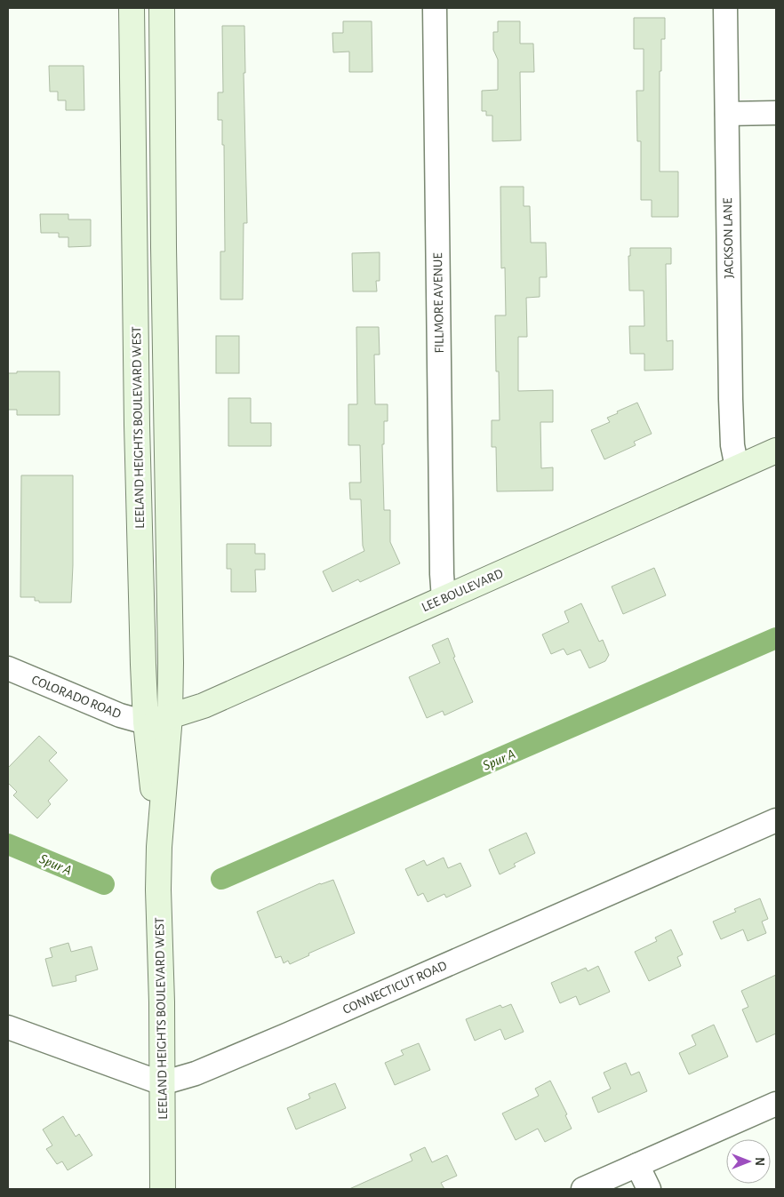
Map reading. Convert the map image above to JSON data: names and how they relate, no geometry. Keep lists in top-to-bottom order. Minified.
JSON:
{"streets":{"main road":["LEELAND HEIGHTS BOULEVARD WEST","LEE BOULEVARD"],"street":["JACKSON LANE","FILLMORE AVENUE","COLORADO ROAD","CONNECTICUT ROAD"]},"crossings":[["JACKSON LANE","LEE BOULEVARD"],["FILLMORE AVENUE","LEE BOULEVARD"],["LEELAND HEIGHTS BOULEVARD WEST","LEE BOULEVARD"],["LEELAND HEIGHTS BOULEVARD WEST","COLORADO ROAD"],["LEELAND HEIGHTS BOULEVARD WEST","CONNECTICUT ROAD"],["LEE BOULEVARD","COLORADO ROAD"]],"water":["Spur A"],"north":"right"}
